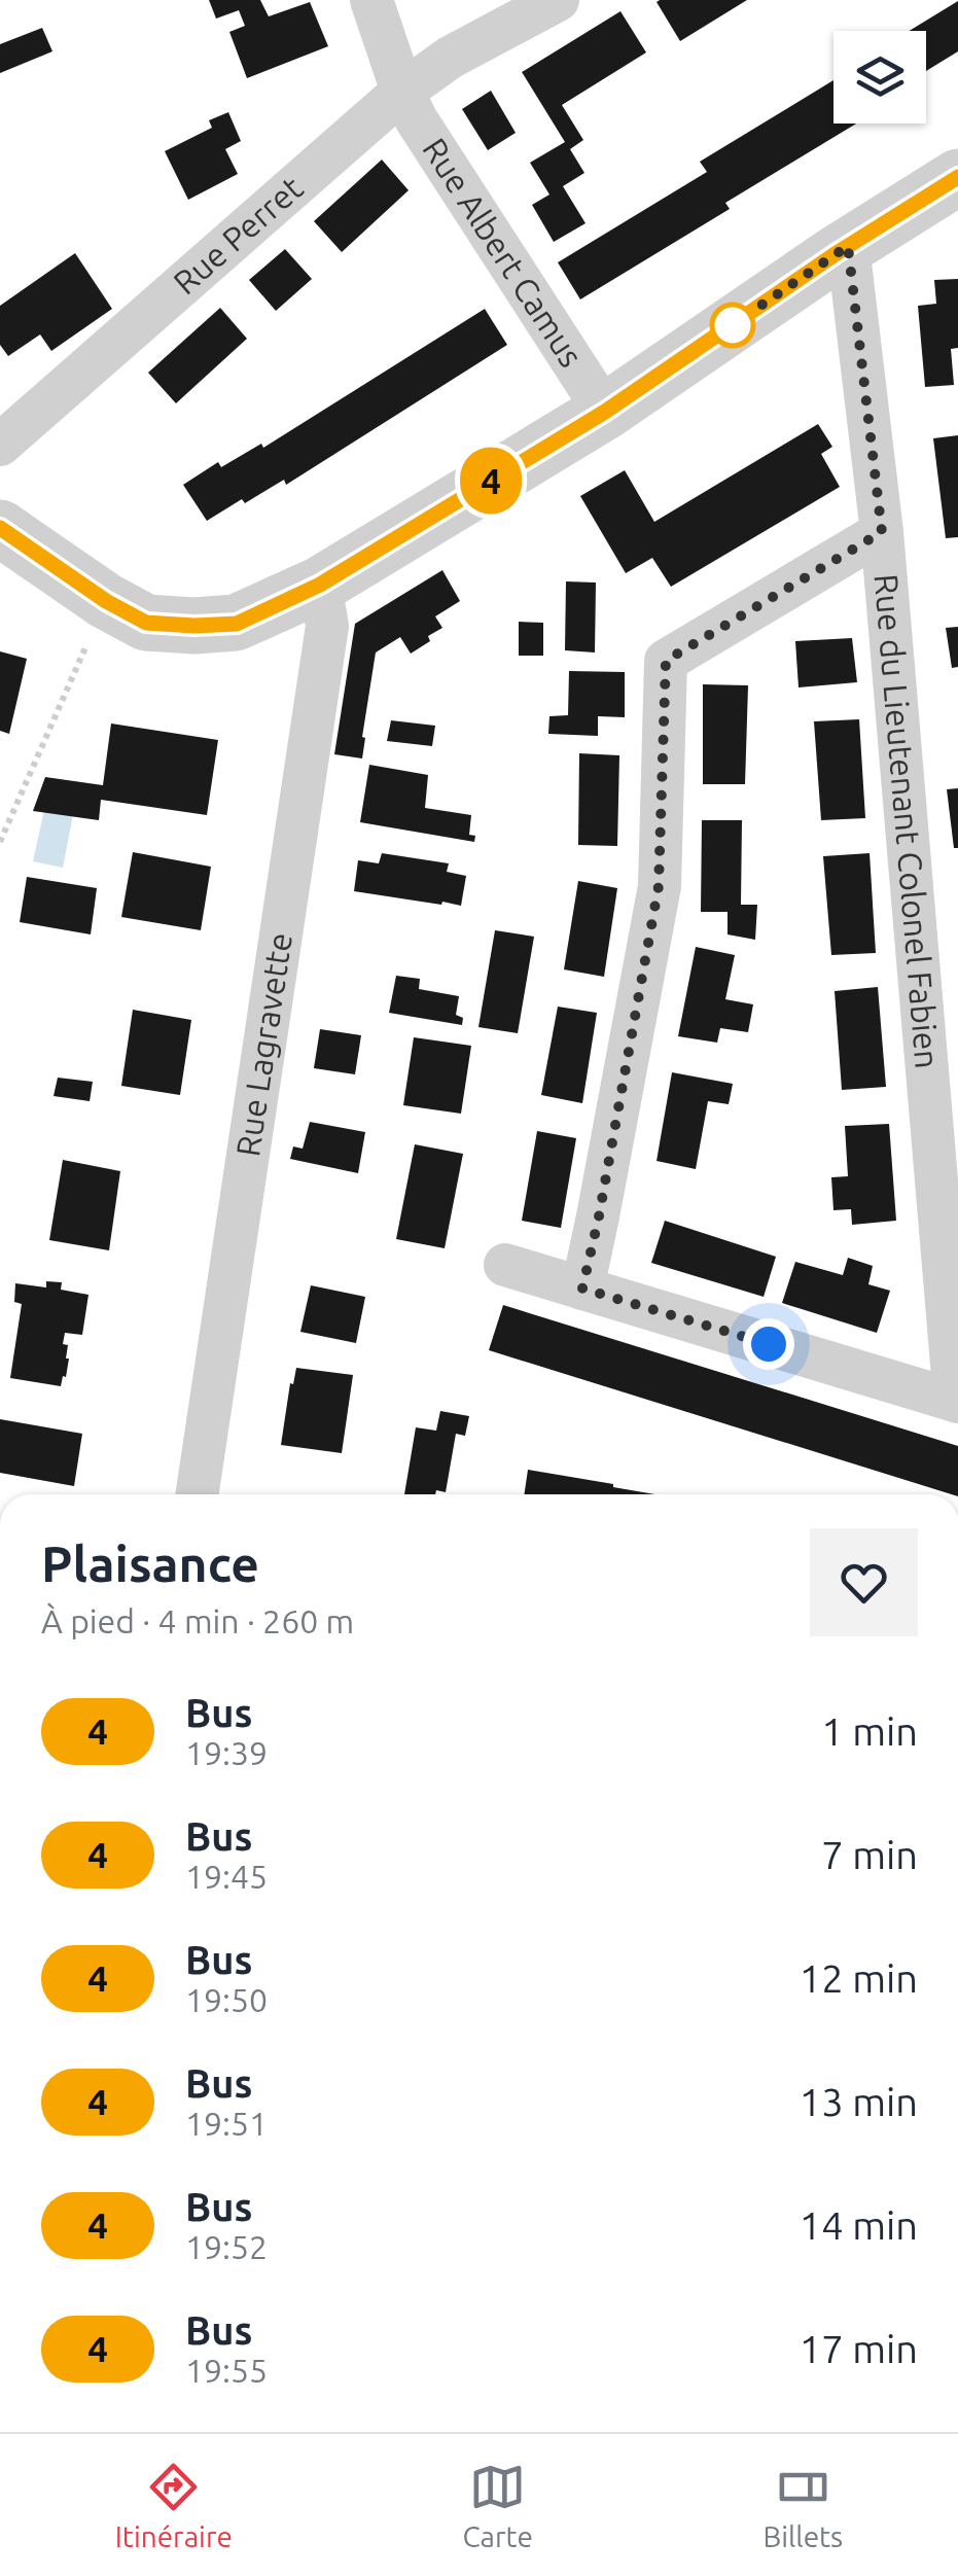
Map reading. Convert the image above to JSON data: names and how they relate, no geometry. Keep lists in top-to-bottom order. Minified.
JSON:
{"streets":{"street":["Rue Perret","Rue Albert Camus","Rue du Lieutenant Colonel Fabien","Rue Lagravette"]},"crossings":[["Rue Perret","Rue Albert Camus"]],"lines":["bus line 4"],"page":{"on_map":"4","heading":["Plaisance","À pied · 4 min · 260 m"],"list":[{"mark":"4","name":"Bus","note":"19:39","value":"1 min"},{"mark":"4","name":"Bus","note":"19:45","value":"7 min"},{"mark":"4","name":"Bus","note":"19:50","value":"12 min"},{"mark":"4","name":"Bus","note":"19:51","value":"13 min"},{"mark":"4","name":"Bus","note":"19:52","value":"14 min"},{"mark":"4","name":"Bus","note":"19:55","value":"17 min"}],"tabs":["Itinéraire","Carte","Billets"]}}
